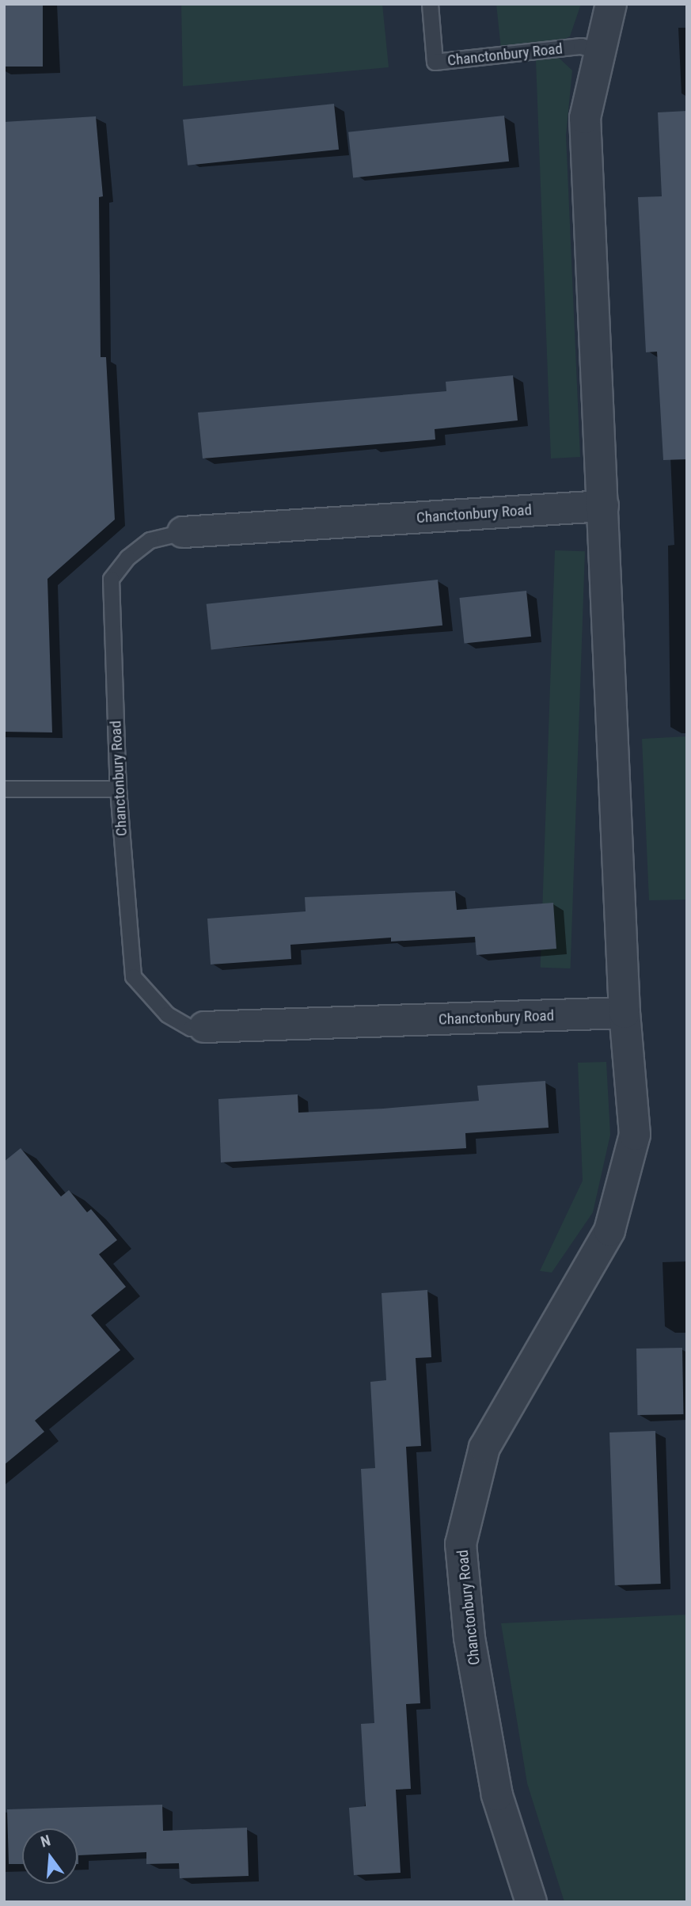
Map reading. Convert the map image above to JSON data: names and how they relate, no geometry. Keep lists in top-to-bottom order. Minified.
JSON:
{"streets":{"street":["Chanctonbury Road"]},"north":"top"}
